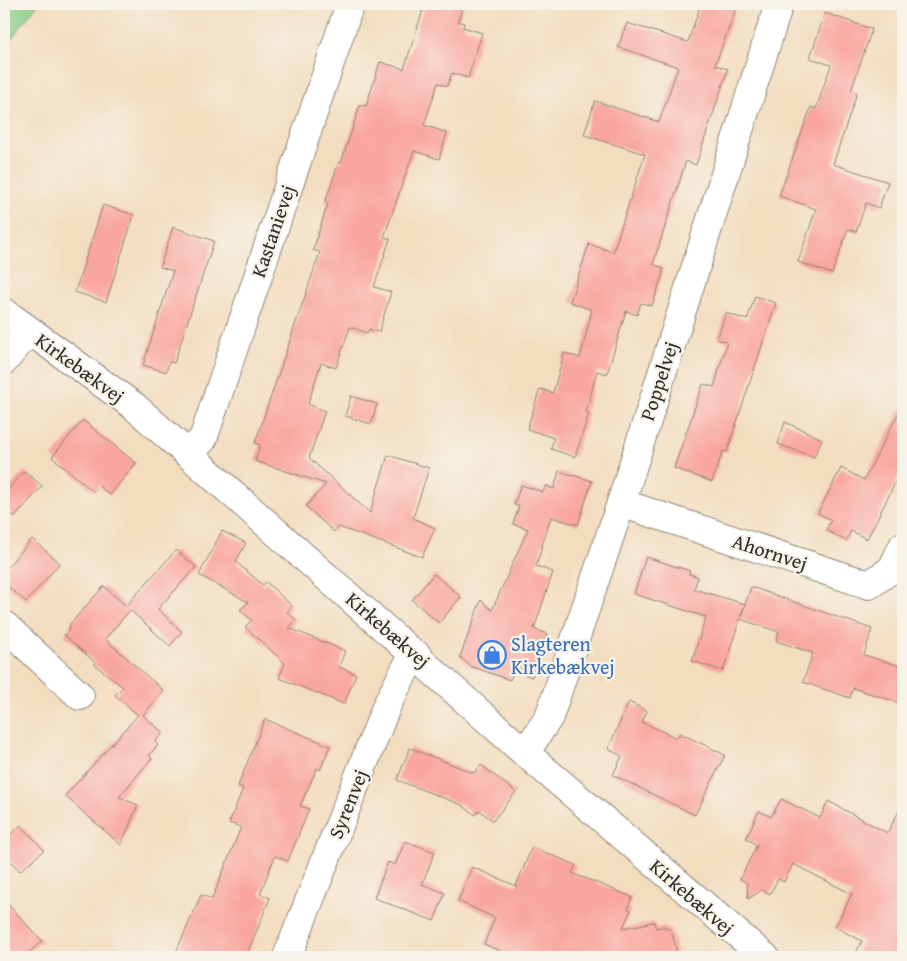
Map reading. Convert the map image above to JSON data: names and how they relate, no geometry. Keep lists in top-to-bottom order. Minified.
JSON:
{"streets":{"street":["Kastanievej","Kirkebækvej","Poppelvej","Ahornvej","Syrenvej"]},"crossings":[["Kastanievej","Kirkebækvej"],["Kirkebækvej","Poppelvej"],["Kirkebækvej","Syrenvej"],["Poppelvej","Ahornvej"]],"places":{"shop":["Slagteren Kirkebækvej"]}}
